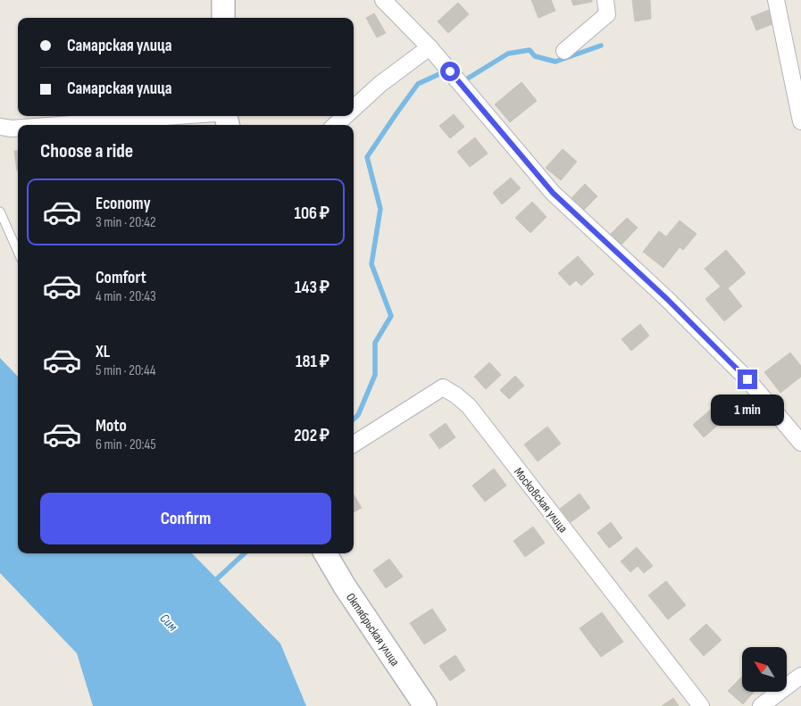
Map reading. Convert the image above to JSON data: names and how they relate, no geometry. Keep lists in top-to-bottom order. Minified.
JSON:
{"streets":{"main road":["Октябрьская улица"],"street":["Московская улица"]},"water":["Сим"],"north":"top left","page":{"banner":["Самарская улица","Самарская улица"],"heading":"Choose a ride","list":[{"name":"Economy","note":"3 min · 20:42","value":"106 ₽"},{"name":"Comfort","note":"4 min · 20:43","value":"143 ₽"},{"name":"XL","note":"5 min · 20:44","value":"181 ₽"},{"name":"Moto","note":"6 min · 20:45","value":"202 ₽"}],"bubble":"1 min","buttons":"Confirm"}}
